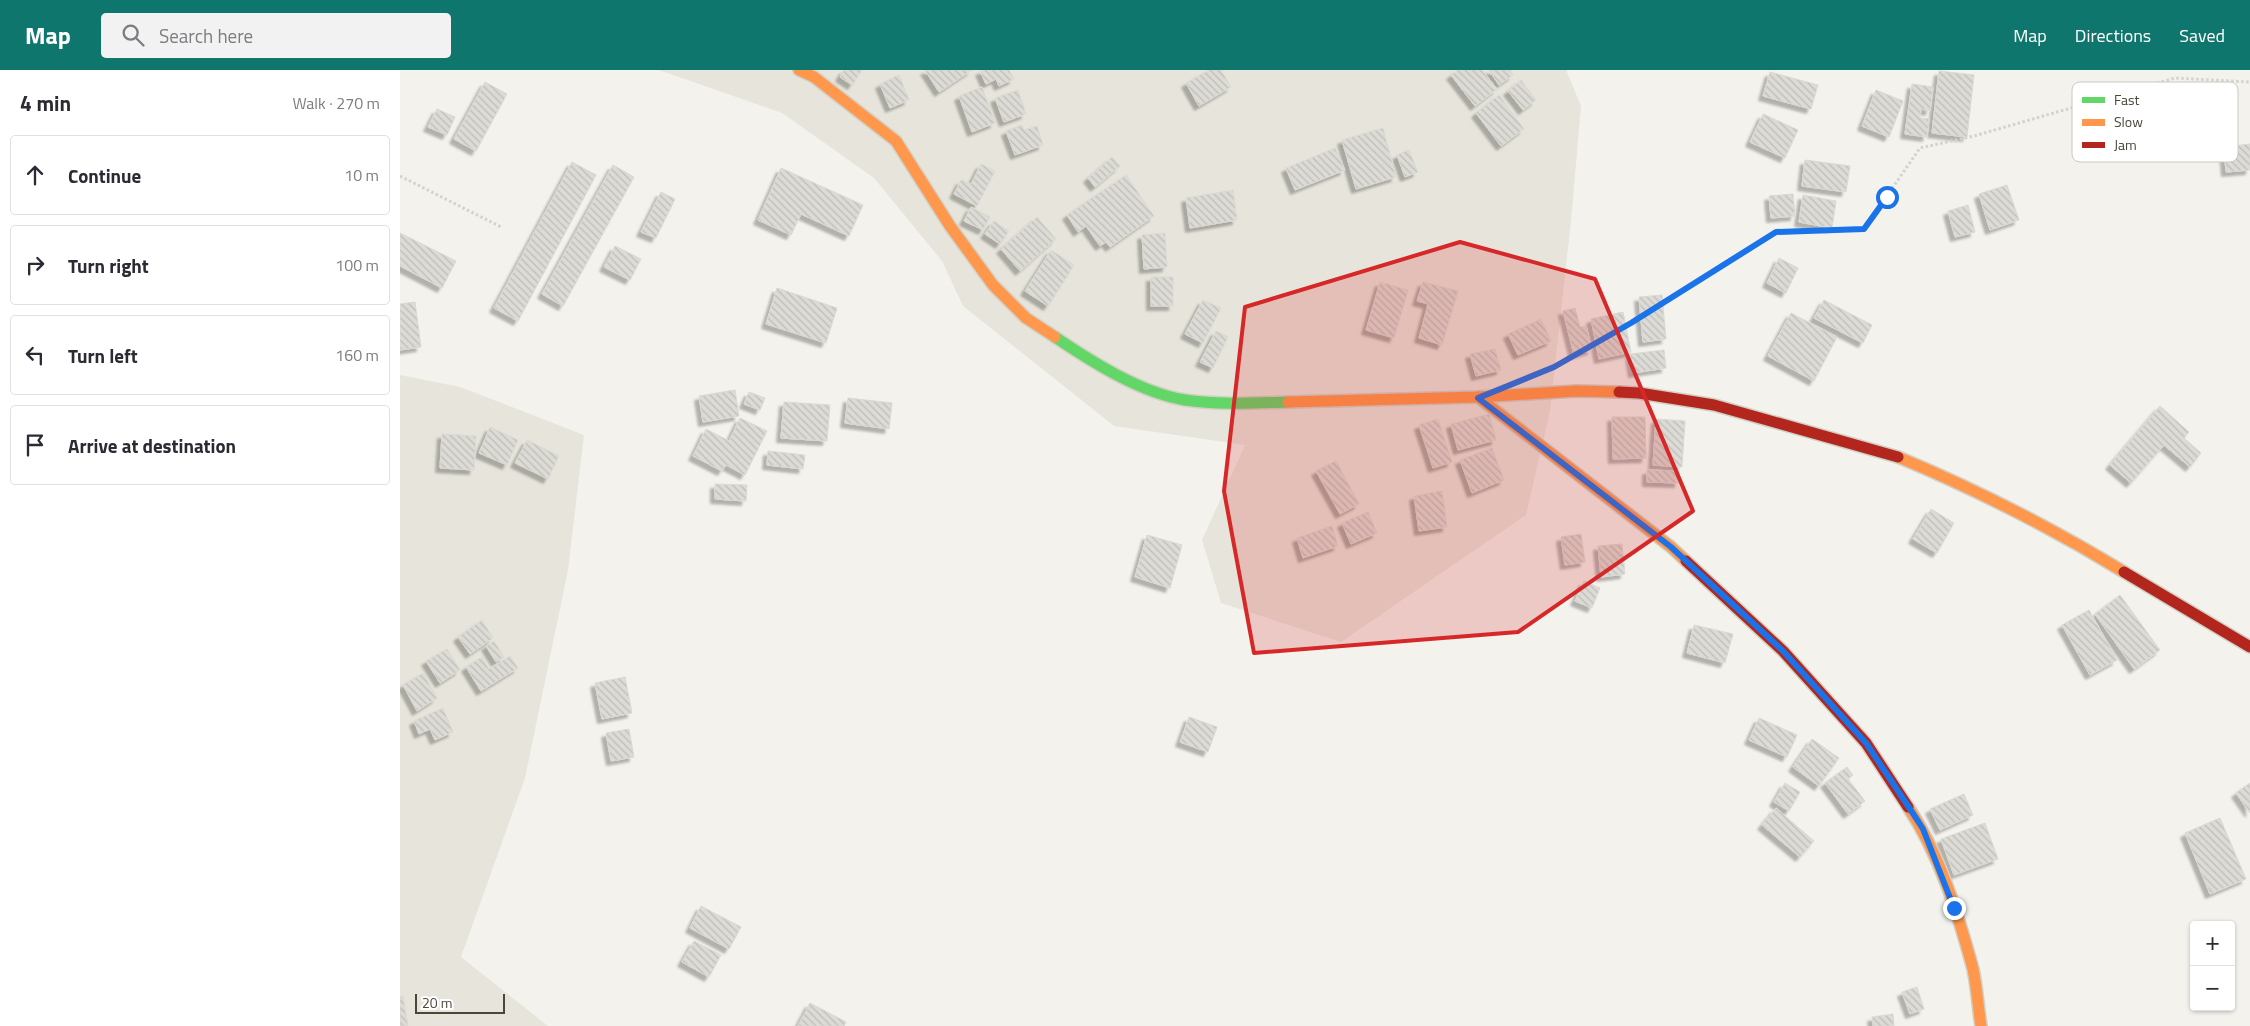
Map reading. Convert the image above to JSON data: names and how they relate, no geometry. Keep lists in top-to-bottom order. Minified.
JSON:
{"legend":["Fast","Slow","Jam"],"scale_bar":"20 m","page":{"header":"Map","search":"Search here","nav":["Map","Directions","Saved"],"heading":["4 min","Walk · 270 m"],"list":[["Continue","10 m"],["Turn right","100 m"],["Turn left","160 m"],"Arrive at destination"],"map_buttons":["+","−"],"scale":"20 m"}}
